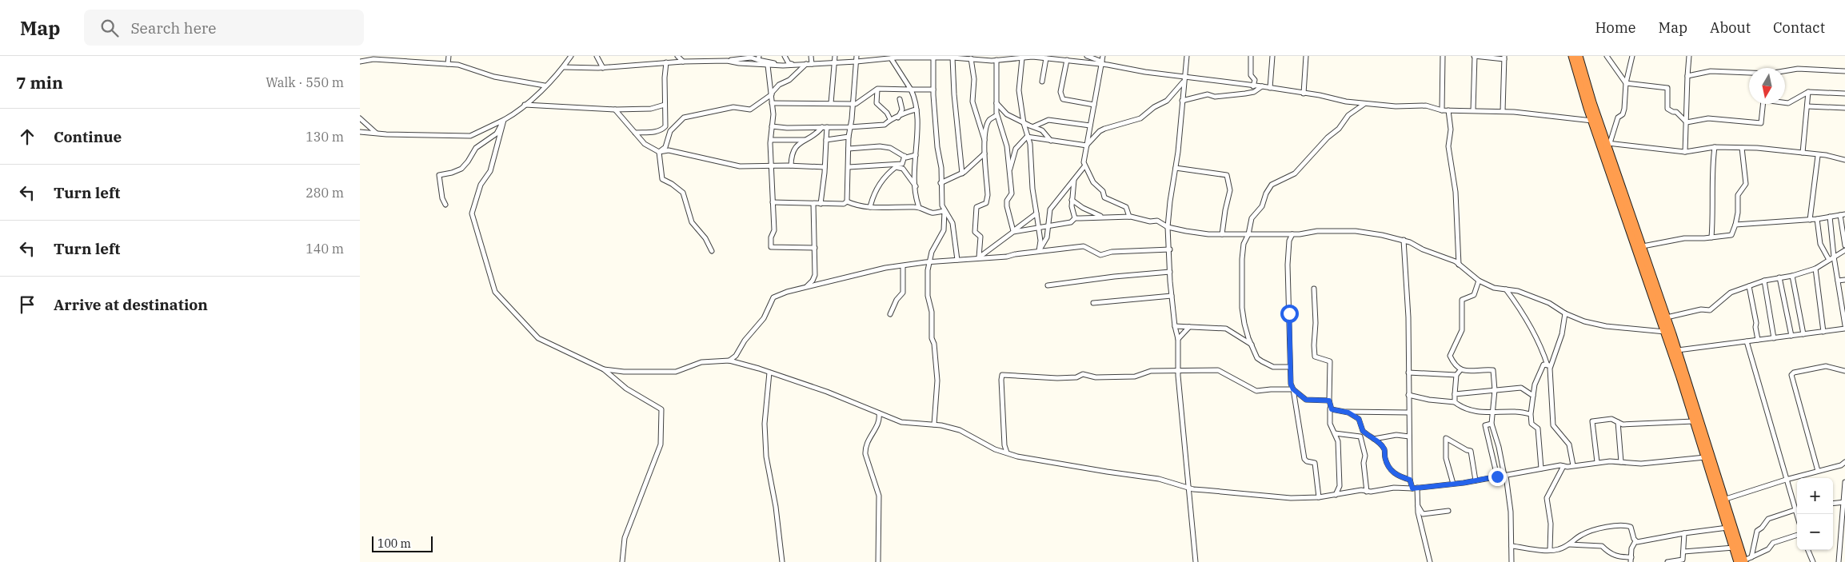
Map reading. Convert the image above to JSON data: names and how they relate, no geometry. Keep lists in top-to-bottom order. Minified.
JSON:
{"scale_bar":"100 m","north":"bottom","page":{"header":"Map","search":"Search here","nav":["Home","Map","About","Contact"],"heading":["7 min","Walk · 550 m"],"list":[["Continue","130 m"],["Turn left","280 m"],["Turn left","140 m"],"Arrive at destination"],"map_buttons":["+","−"],"scale":"100 m"}}
